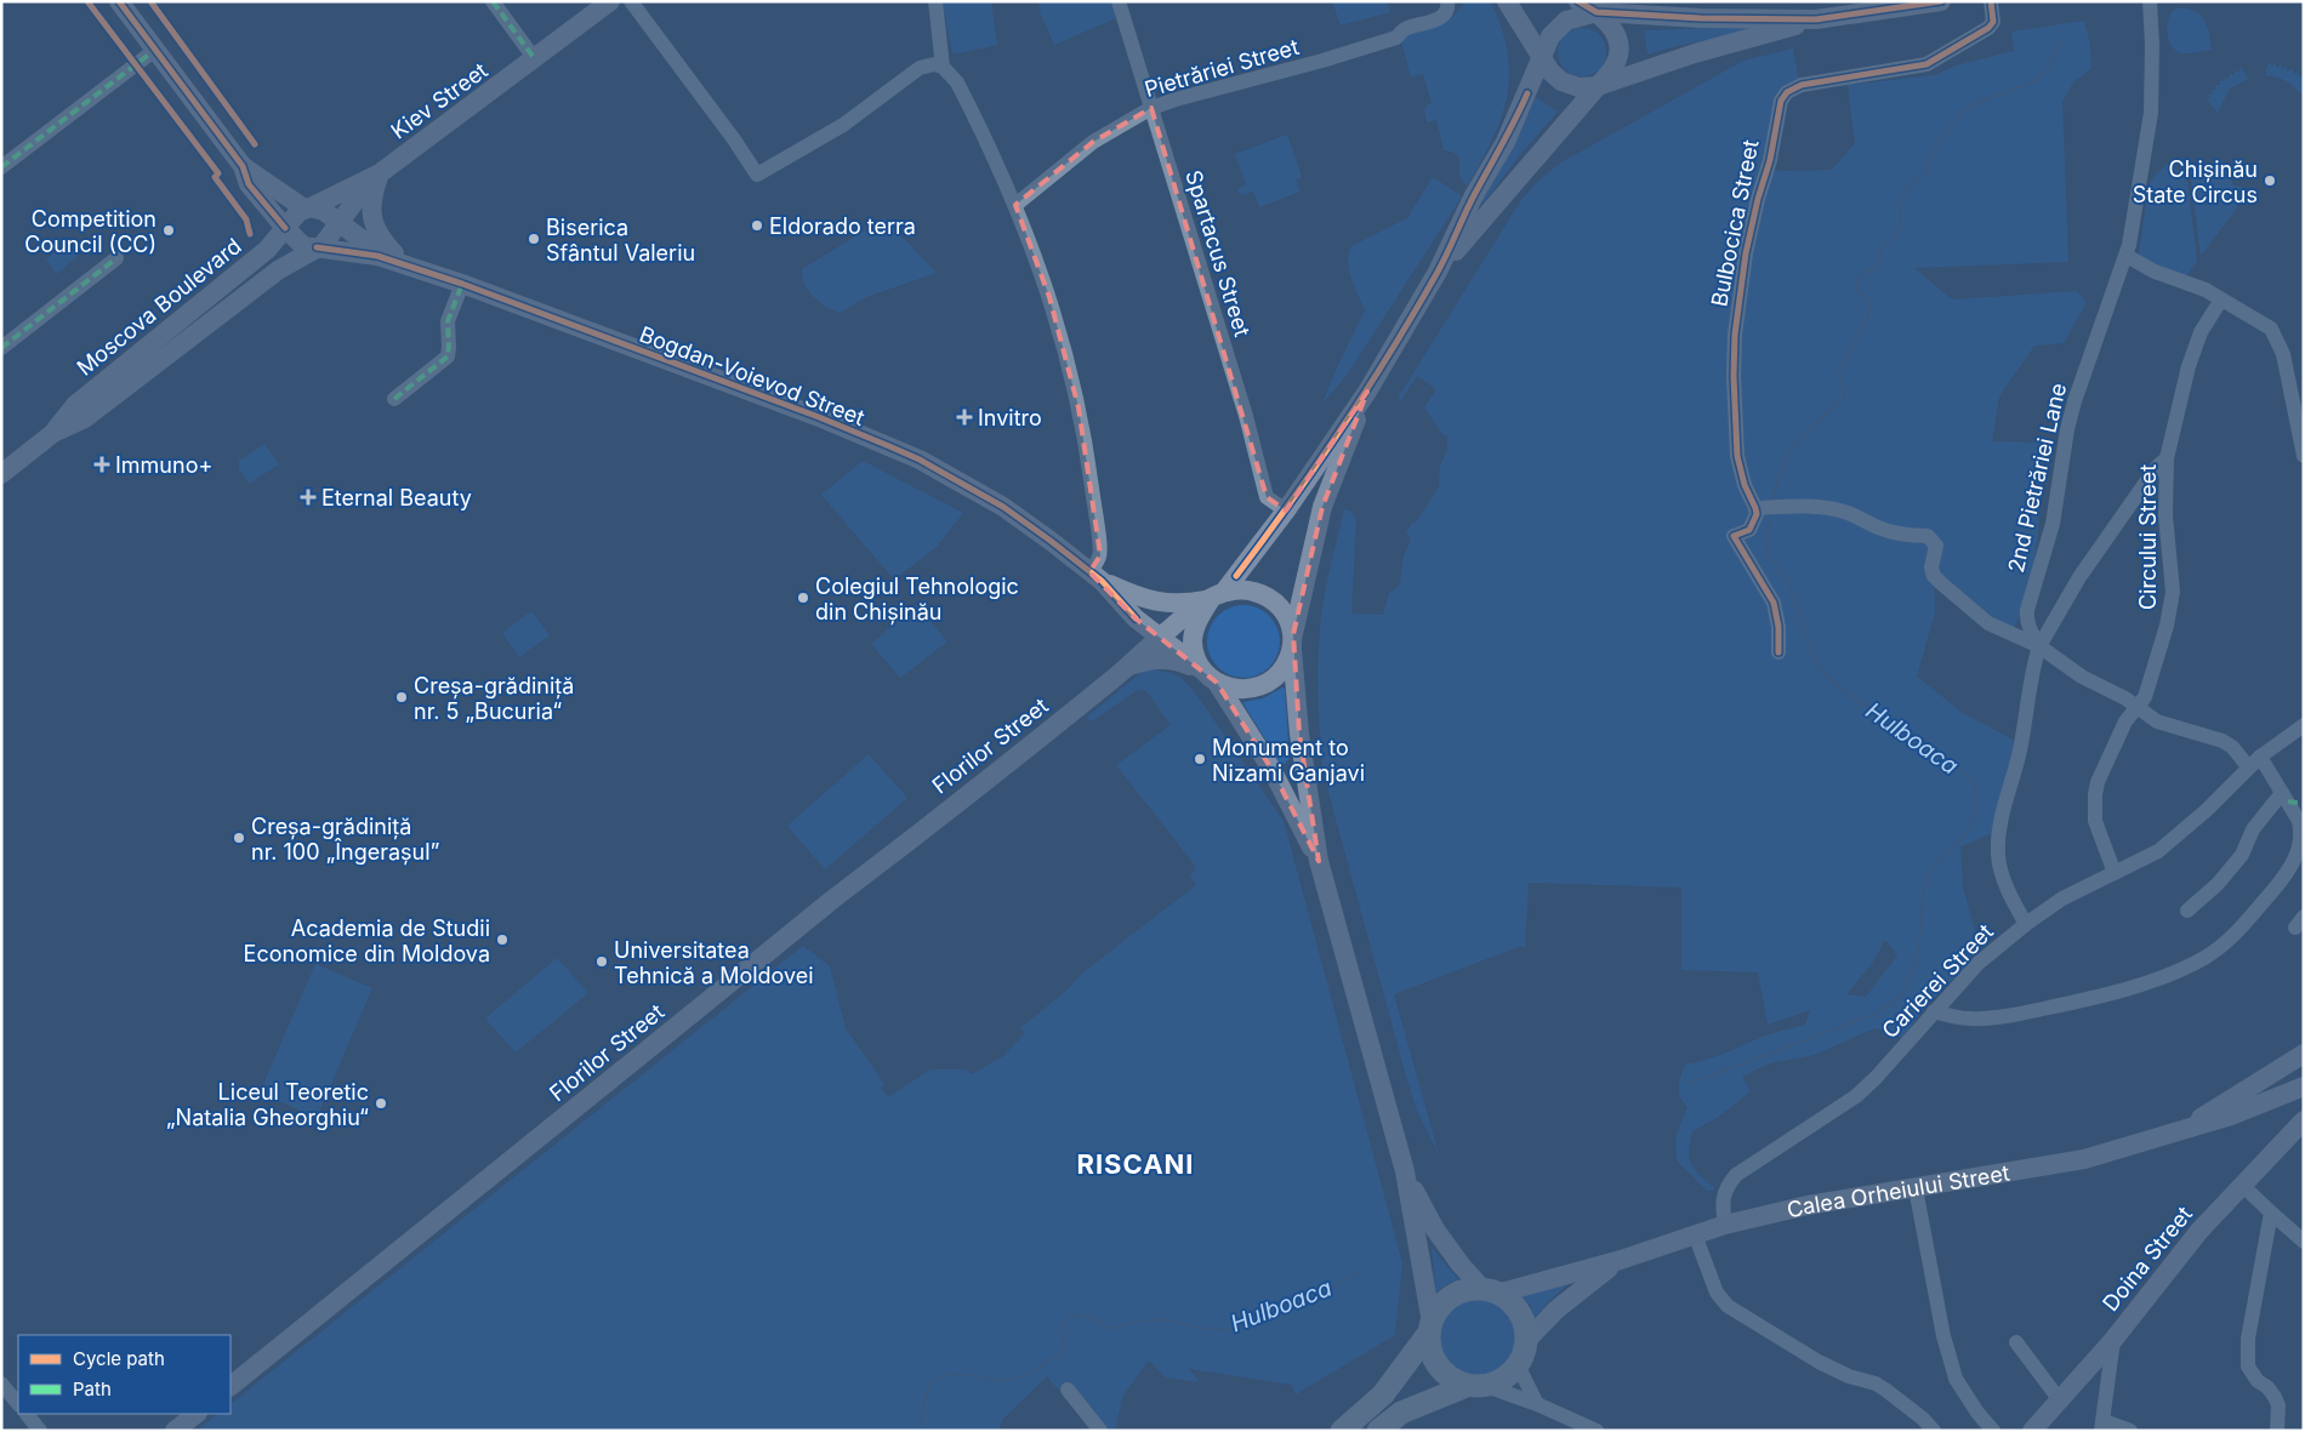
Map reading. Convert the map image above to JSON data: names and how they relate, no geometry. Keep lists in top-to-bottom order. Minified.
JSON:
{"streets":{"main road":["Kiev Street","Moscova Boulevard","Bogdan-Voievod Street","Florilor Street","Calea Orheiului Street","Doina Street"],"street":["Pietrăriei Street","Bulbocica Street","Spartacus Street","2nd Pietrăriei Lane","Circului Street","Carierei Street"]},"crossings":[["Pietrăriei Street","Spartacus Street"],["Kiev Street","Moscova Boulevard"],["Kiev Street","Bogdan-Voievod Street"],["Moscova Boulevard","Bogdan-Voievod Street"],["Bogdan-Voievod Street","Florilor Street"],["Circului Street","Carierei Street"],["Carierei Street","Calea Orheiului Street"]],"districts":["RISCANI"],"water":["Hulboaca"],"places":{"other":["Chișinău State Circus","Eldorado terra","Competition Council (CC)","Biserica Sfântul Valeriu","Colegiul Tehnologic din Chișinău","Creșa-grădiniță nr. 5 „Bucuria“","Monument to Nizami Ganjavi","Creșa-grădiniță nr. 100 „Îngerașul”","Academia de Studii Economice din Moldova","Universitatea Tehnică a Moldovei","Liceul Teoretic „Natalia Gheorghiu“"],"health":["Invitro","Immuno+","Eternal Beauty"]},"legend":["Cycle path","Path"]}
